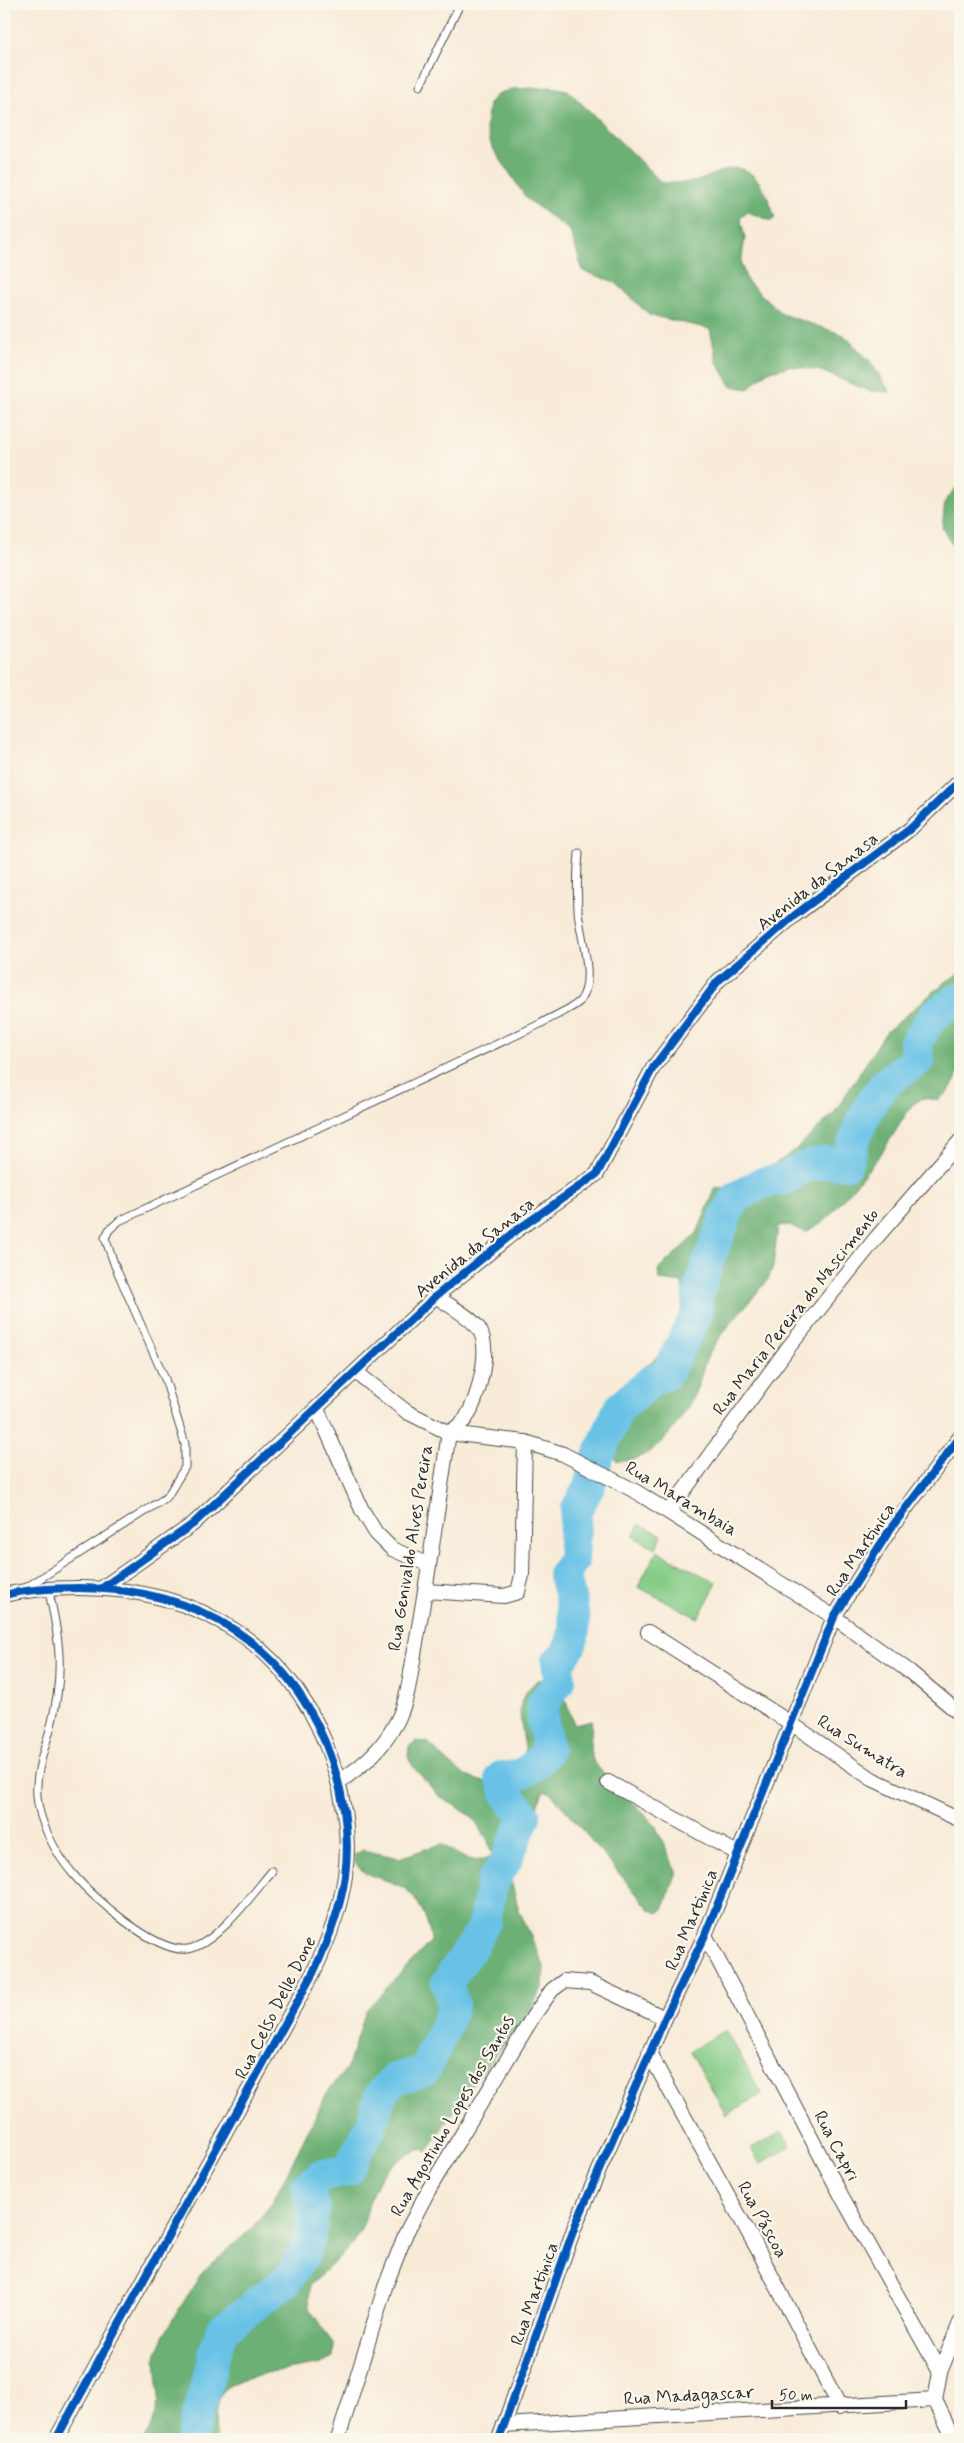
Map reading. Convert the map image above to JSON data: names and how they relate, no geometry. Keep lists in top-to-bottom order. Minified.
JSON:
{"streets":{"street":["Avenida da Sanasa","Rua Maria Pereira do Nascimento","Rua Marambaia","Rua Genivaldo Alves Pereira","Rua Martinica","Rua Sumatra","Rua Celso Delle Done","Rua Agostinho Lopes dos Santos","Rua Capri","Rua Páscoa","Rua Madagascar"]},"crossings":[["Avenida da Sanasa","Rua Marambaia"],["Avenida da Sanasa","Rua Genivaldo Alves Pereira"],["Avenida da Sanasa","Rua Celso Delle Done"],["Rua Maria Pereira do Nascimento","Rua Marambaia"],["Rua Marambaia","Rua Genivaldo Alves Pereira"],["Rua Marambaia","Rua Martinica"],["Rua Genivaldo Alves Pereira","Rua Celso Delle Done"],["Rua Martinica","Rua Sumatra"],["Rua Martinica","Rua Agostinho Lopes dos Santos"],["Rua Martinica","Rua Capri"],["Rua Martinica","Rua Páscoa"],["Rua Martinica","Rua Madagascar"],["Rua Páscoa","Rua Madagascar"]],"scale_bar":"50 m"}
